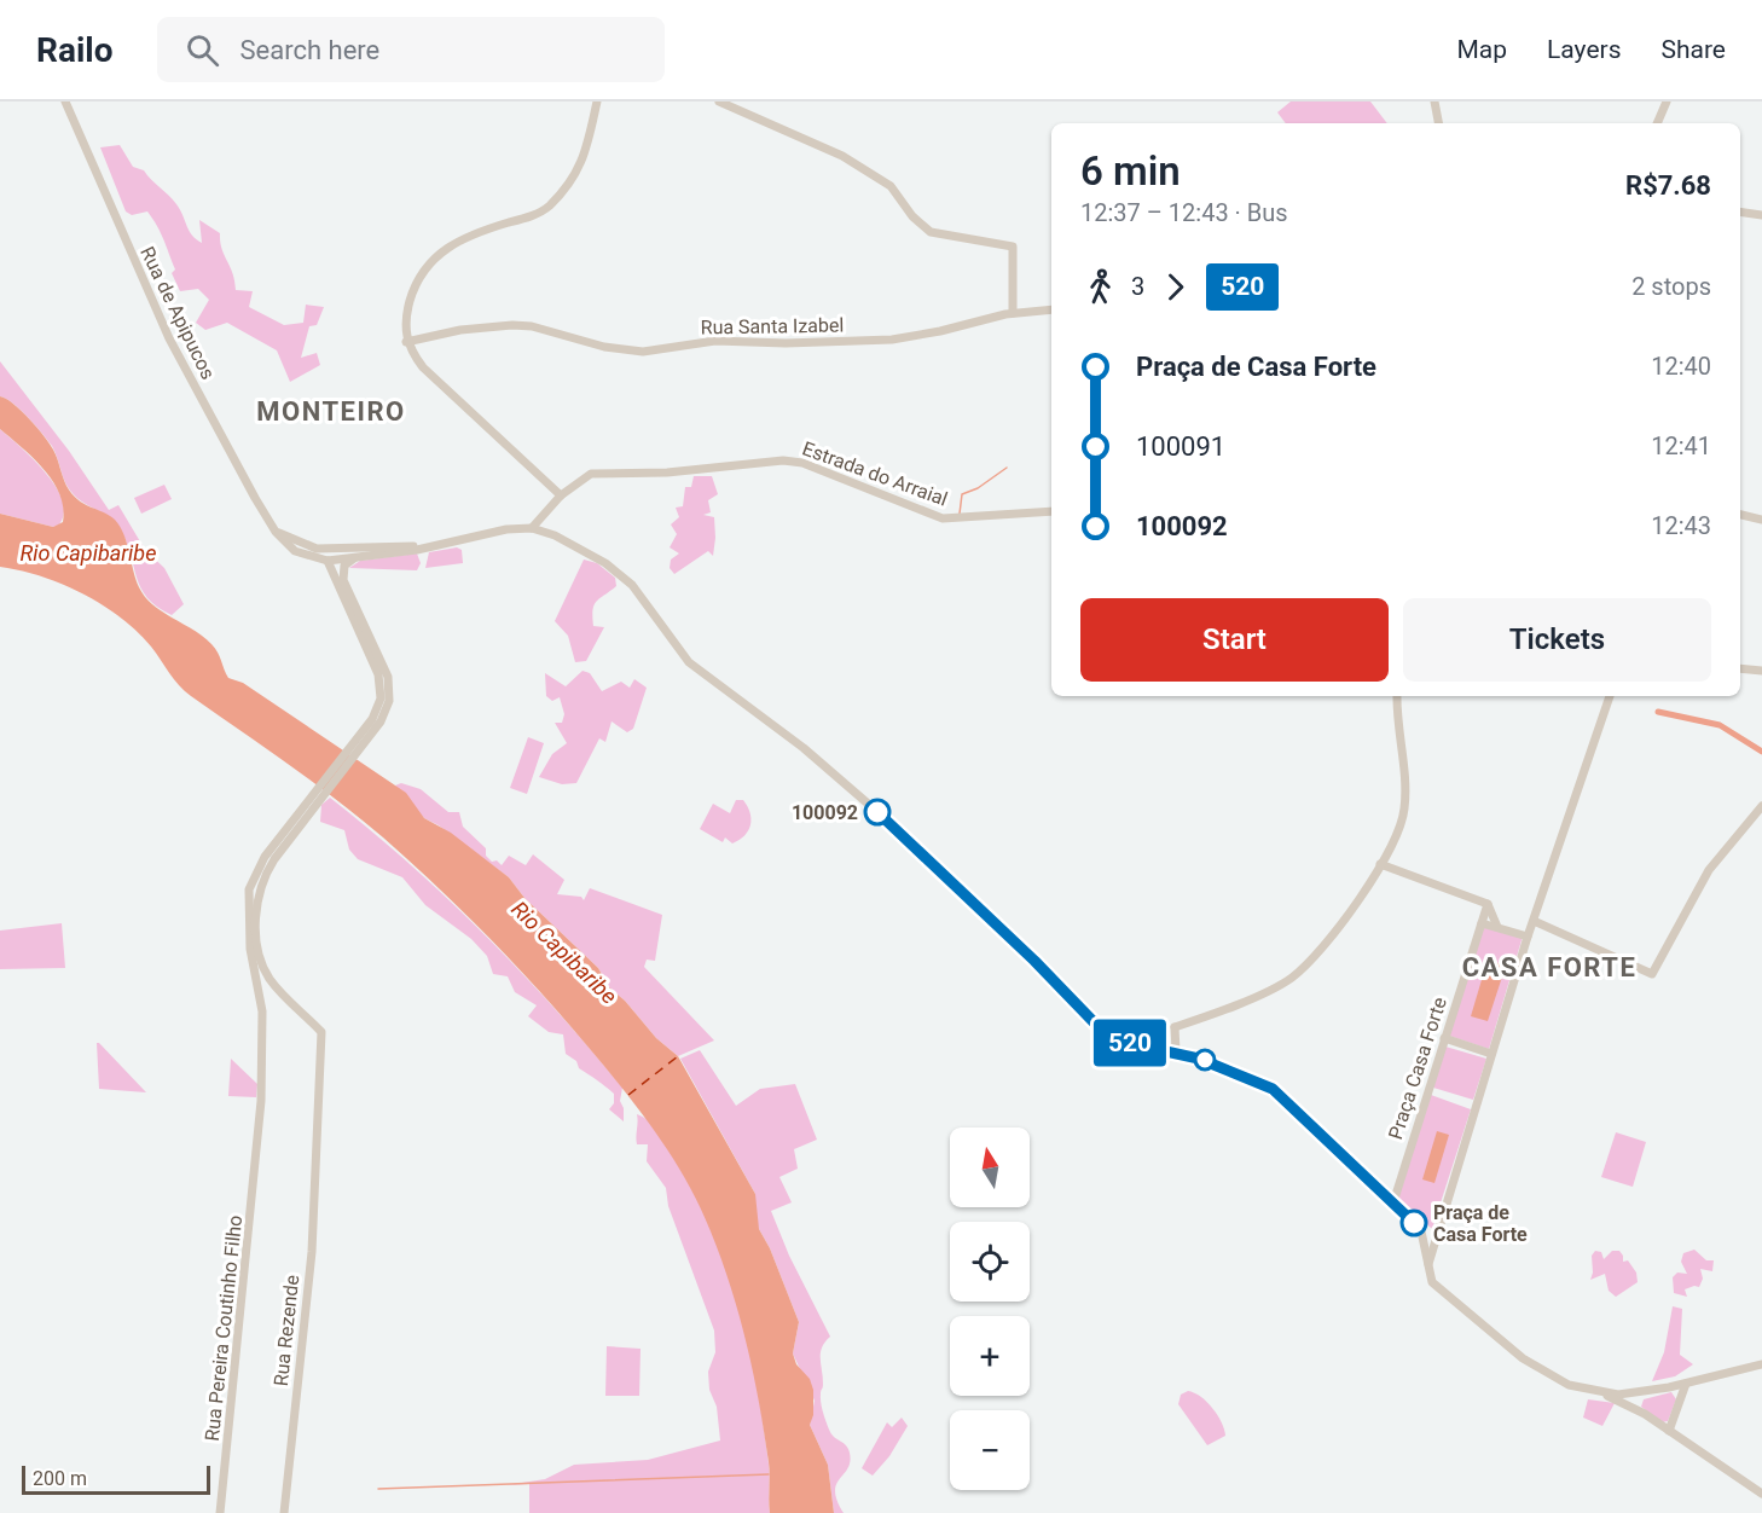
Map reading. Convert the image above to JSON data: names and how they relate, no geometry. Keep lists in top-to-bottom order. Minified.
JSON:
{"streets":{"street":["Rua de Apipucos","Rua Santa Izabel","Estrada do Arraial","Praça Casa Forte","Rua Pereira Coutinho Filho","Rua Rezende"]},"districts":["MONTEIRO","CASA FORTE"],"water":["Rio Capibaribe"],"places":["100092","Praça de Casa Forte"],"lines":["bus line 520"],"scale_bar":"200 m","north":"top","page":{"header":"Railo","search":"Search here","nav":["Map","Layers","Share"],"on_map":"520","heading":["6 min","12:37 – 12:43 · Bus","R$7.68"],"legs":["3","520","2 stops"],"list":[{"name":"Praça de Casa Forte","value":"12:40"},{"name":"100091","value":"12:41"},{"name":"100092","value":"12:43"}],"buttons":["Start","Tickets"],"map_buttons":["+","−"],"scale":"200 m"}}
